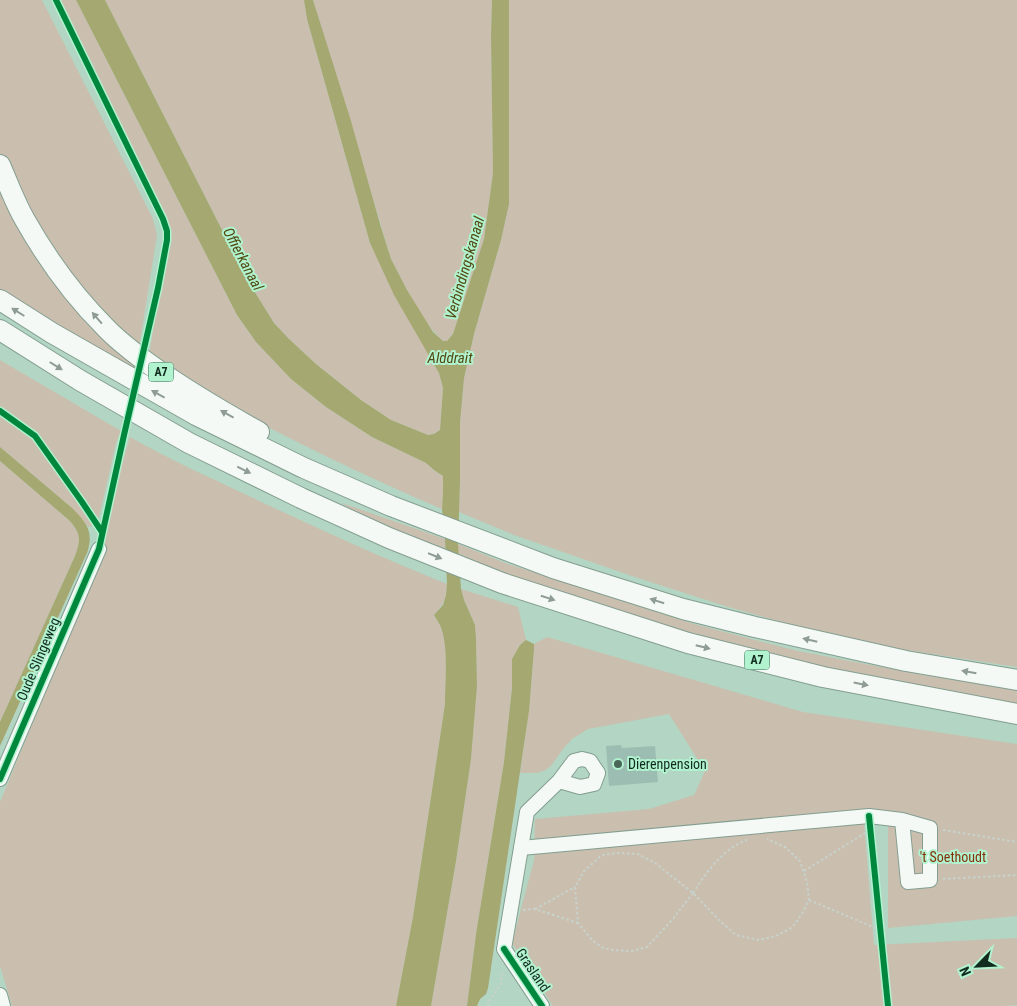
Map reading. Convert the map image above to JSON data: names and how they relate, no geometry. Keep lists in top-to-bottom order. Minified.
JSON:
{"streets":{"highway":["A7"],"street":["Oude Slingeweg","Grasland"]},"water":["Offierkanaal","Verbindingskanaal","Alddrait"],"parks":["'t Soethoudt"],"places":["Dierenpension"],"north":"bottom left"}
